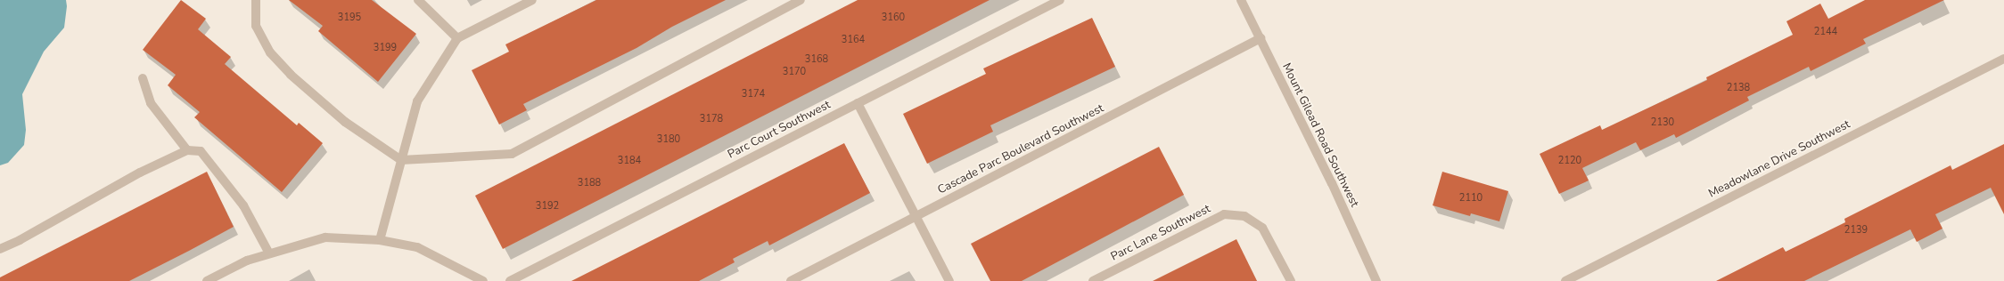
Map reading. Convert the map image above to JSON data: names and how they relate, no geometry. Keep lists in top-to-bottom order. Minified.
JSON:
{"streets":{"street":["Parc Court Southwest","Mount Gilead Road Southwest","Cascade Parc Boulevard Southwest","Meadowlane Drive Southwest","Parc Lane Southwest"]},"crossings":[["Mount Gilead Road Southwest","Cascade Parc Boulevard Southwest"]],"house_numbers":["3195","3160","2144","3164","3199","3168","3170","2138","3174","3178","2130","3180","3184","2120","3188","2110","3192","2139"]}
